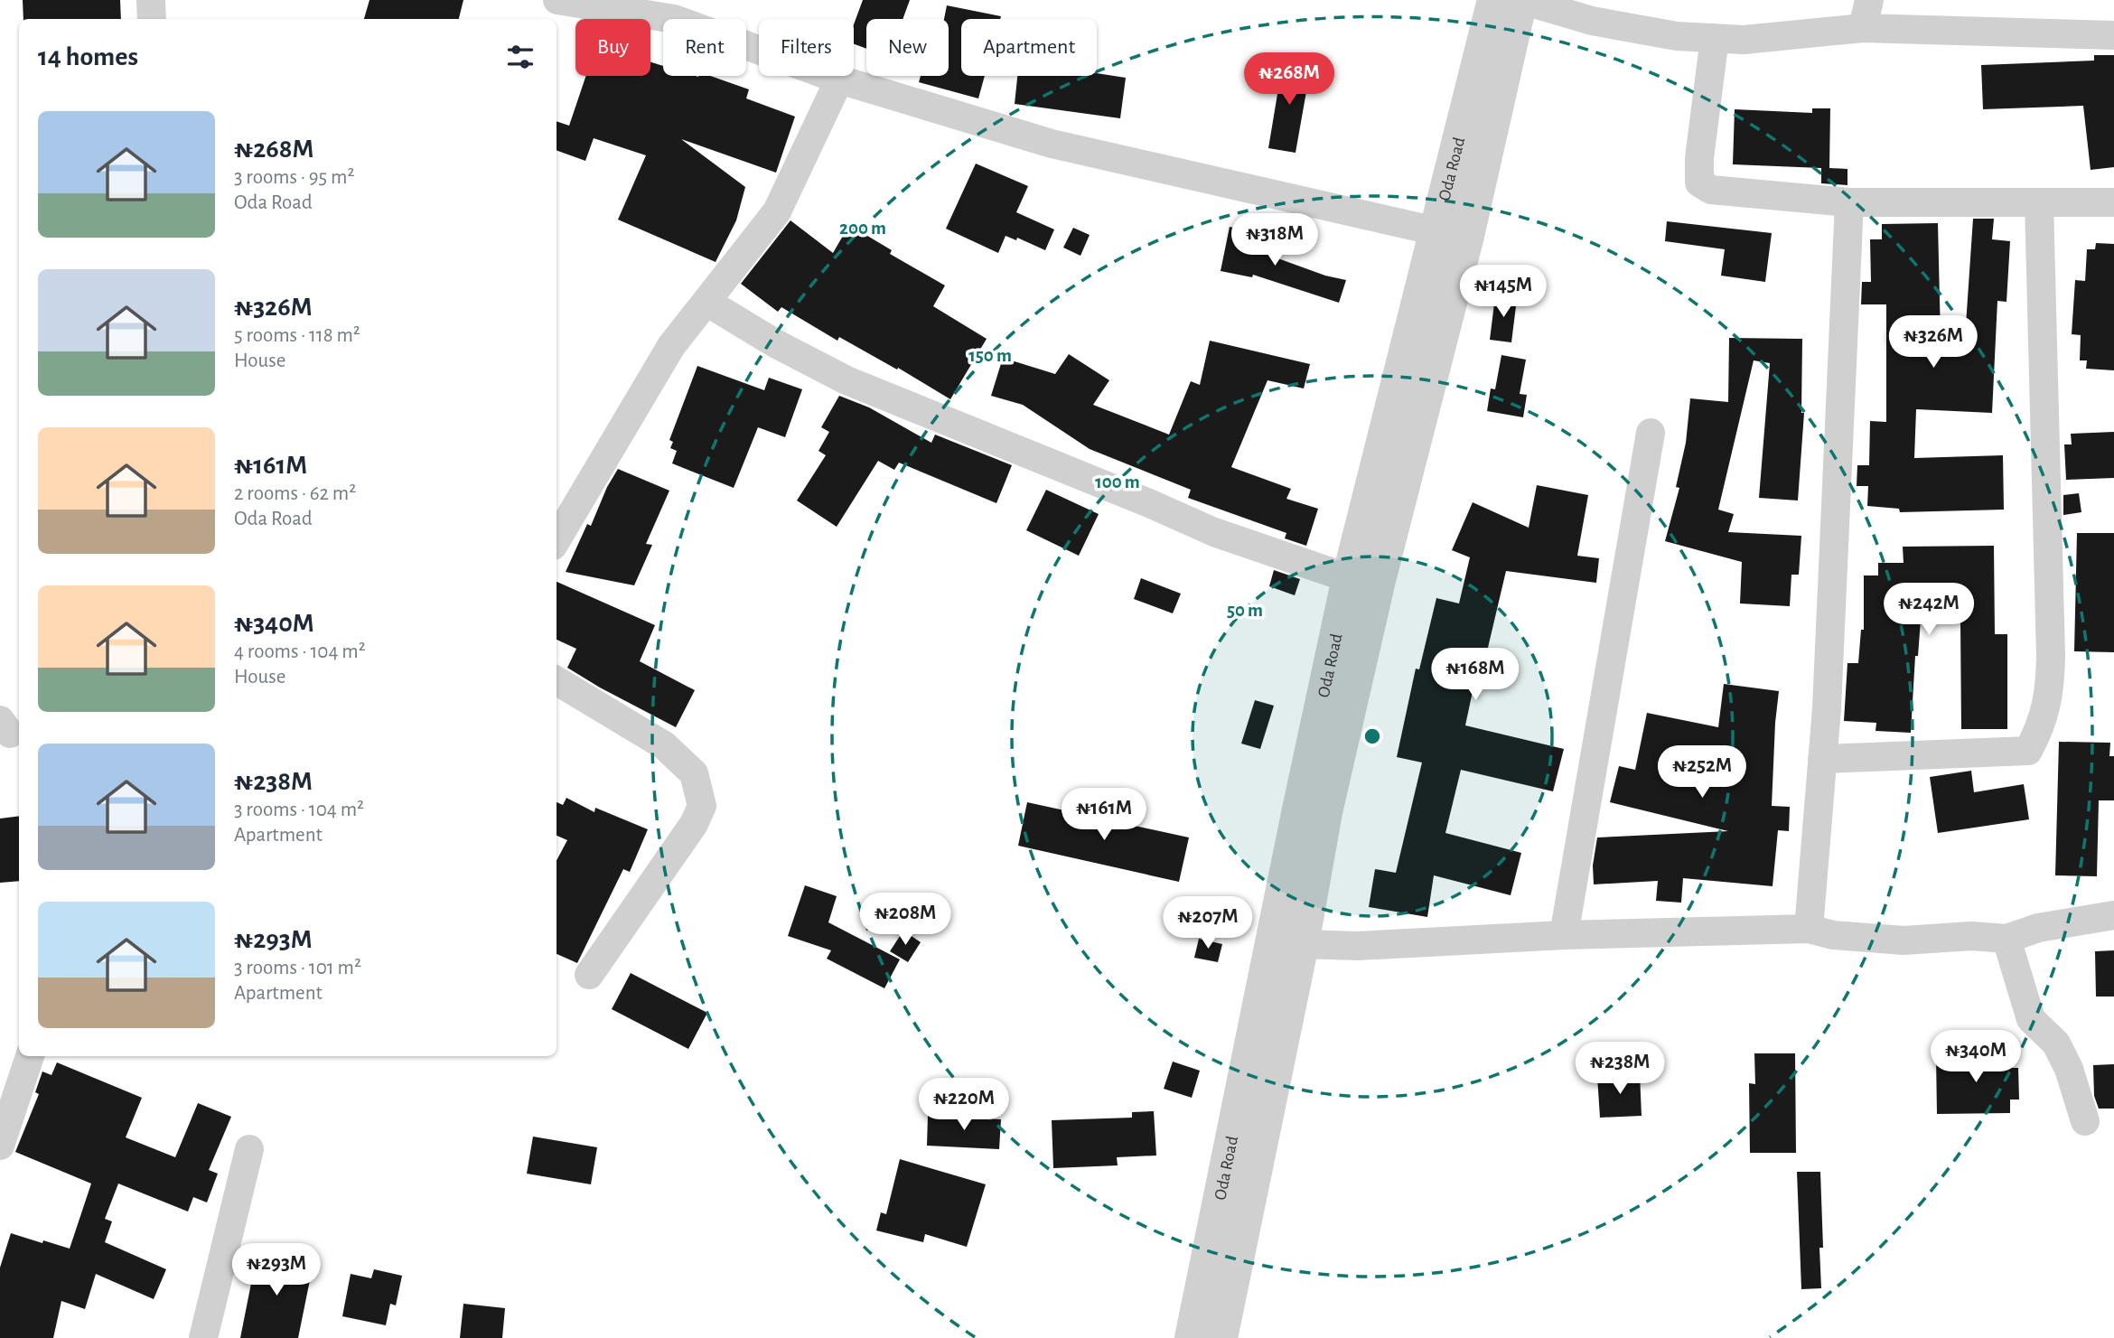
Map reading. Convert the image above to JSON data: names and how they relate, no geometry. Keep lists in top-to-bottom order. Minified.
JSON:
{"streets":{"street":["Oda Road"]},"page":{"chip":["Buy","Rent","Filters","New","Apartment"],"heading":"14 homes","price":["₦268M","₦318M","₦145M","₦326M","₦242M","₦168M","₦252M","₦161M","₦208M","₦207M","₦340M","₦238M","₦220M","₦293M"],"list":[{"name":"₦268M","note":"3 rooms · 95 m² · Oda Road"},{"name":"₦326M","note":"5 rooms · 118 m² · House"},{"name":"₦161M","note":"2 rooms · 62 m² · Oda Road"},{"name":"₦340M","note":"4 rooms · 104 m² · House"},{"name":"₦238M","note":"3 rooms · 104 m² · Apartment"},{"name":"₦293M","note":"3 rooms · 101 m² · Apartment"}]},"rings":["200 m","150 m","100 m","50 m"]}
